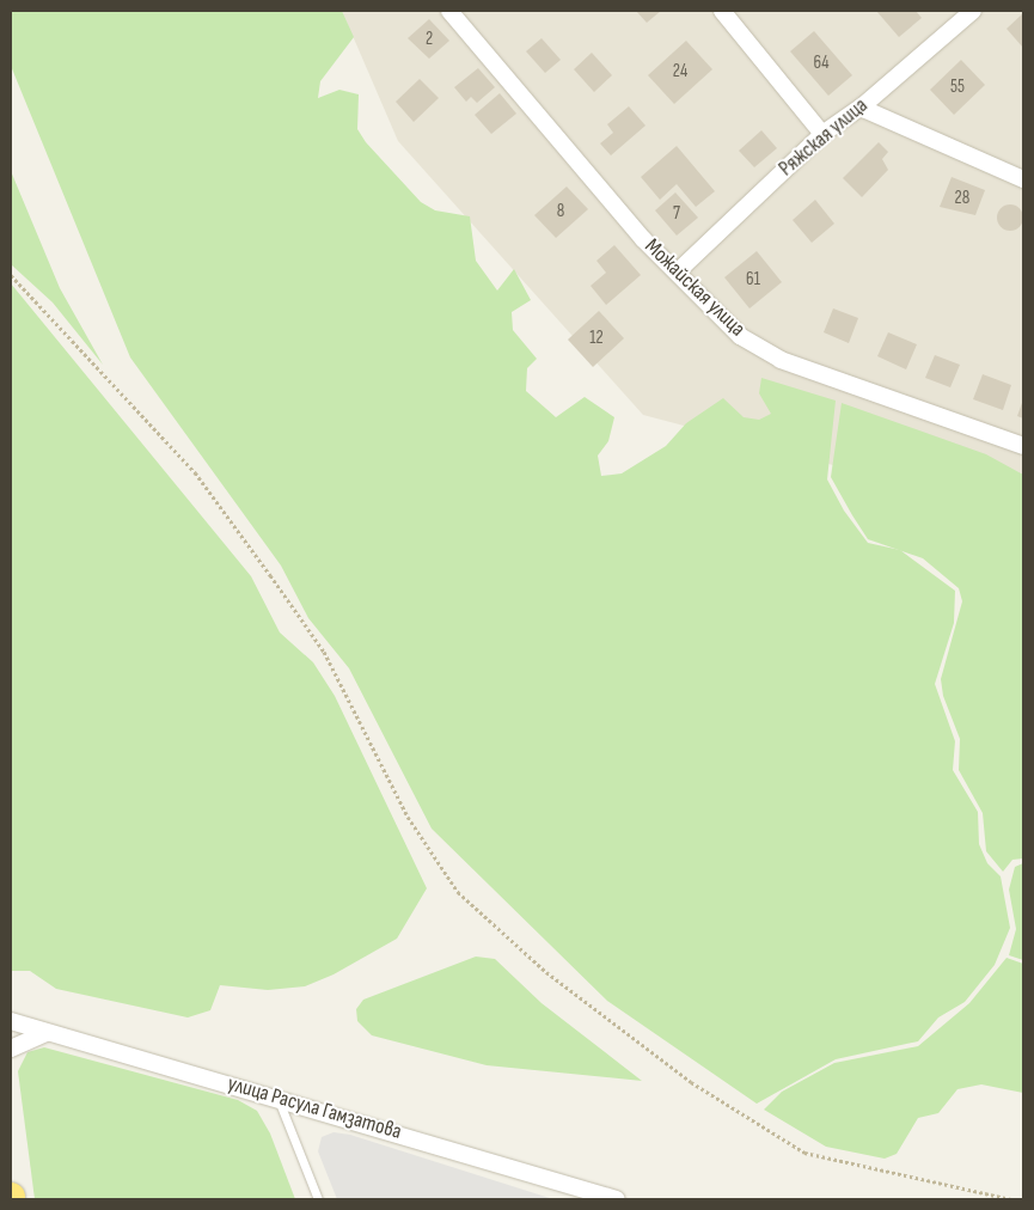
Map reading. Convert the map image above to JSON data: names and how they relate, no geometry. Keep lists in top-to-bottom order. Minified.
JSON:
{"streets":{"street":["Ряжская улица","Можайская улица","улица Расула Гамзатова"]},"crossings":[["Ряжская улица","Можайская улица"]],"house_numbers":["2","64","24","55","28","8","7","61","12"]}
